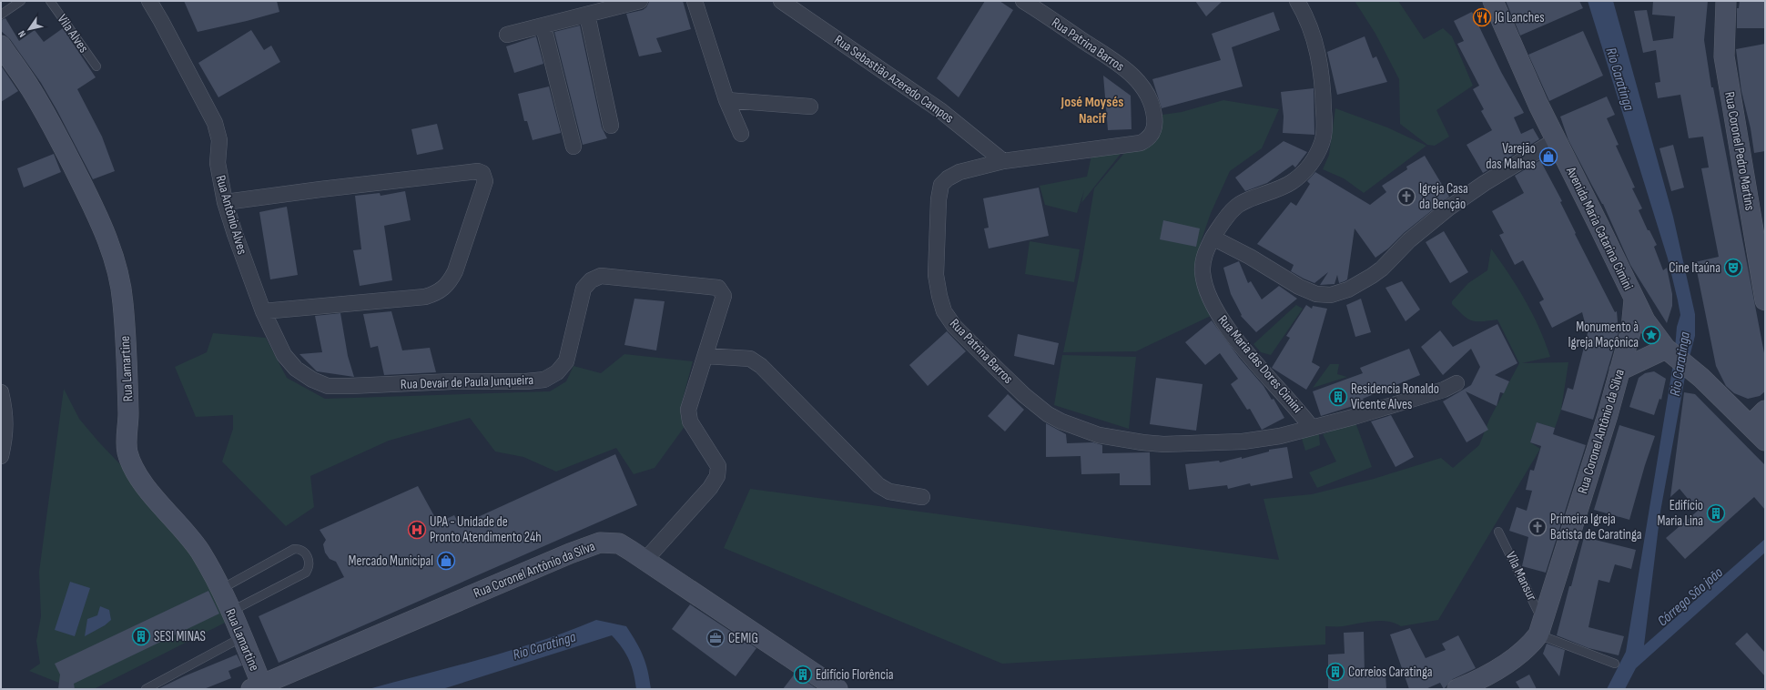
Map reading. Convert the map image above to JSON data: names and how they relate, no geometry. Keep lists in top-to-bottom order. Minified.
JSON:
{"streets":{"main road":["Rua Coronel Pedro Martins","Avenida Maria Catarina Cimini","Rua Lamartine","Rua Coronel Antônio da Silva"],"street":["Rua Patrina Barros","Rua Sebastião Azeredo Campos","Rua Antônio Alves","Rua Maria das Dores Cimini","Rua Devair de Paula Junqueira"],"lane":["Vila Alves","Vila Mansur"]},"crossings":[["Rua Patrina Barros","Rua Sebastião Azeredo Campos"],["Rua Patrina Barros","Rua Maria das Dores Cimini"],["Rua Antônio Alves","Rua Devair de Paula Junqueira"],["Avenida Maria Catarina Cimini","Rua Coronel Antônio da Silva"],["Rua Lamartine","Rua Coronel Antônio da Silva"],["Rua Devair de Paula Junqueira","Rua Coronel Antônio da Silva"],["Rua Coronel Antônio da Silva","Vila Mansur"]],"districts":["José Moysés Nacif"],"water":["Rio Caratinga","Córrego São joão"],"places":{"restaurant":["JG Lanches"],"shop":["Varejão das Malhas","Mercado Municipal"],"church":["Igreja Casa da Benção","Primeira Igreja Batista de Caratinga"],"theatre":["Cine Itaúna"],"place":["Monumento à Igreja Maçônica"],"building":["Residencia Ronaldo Vicente Alves","Edifício Maria Lina","SESI MINAS","Correios Caratinga","Edifício Florência"],"hospital":["UPA - Unidade de Pronto Atendimento 24h"],"office":["CEMIG"]},"north":"bottom left"}
